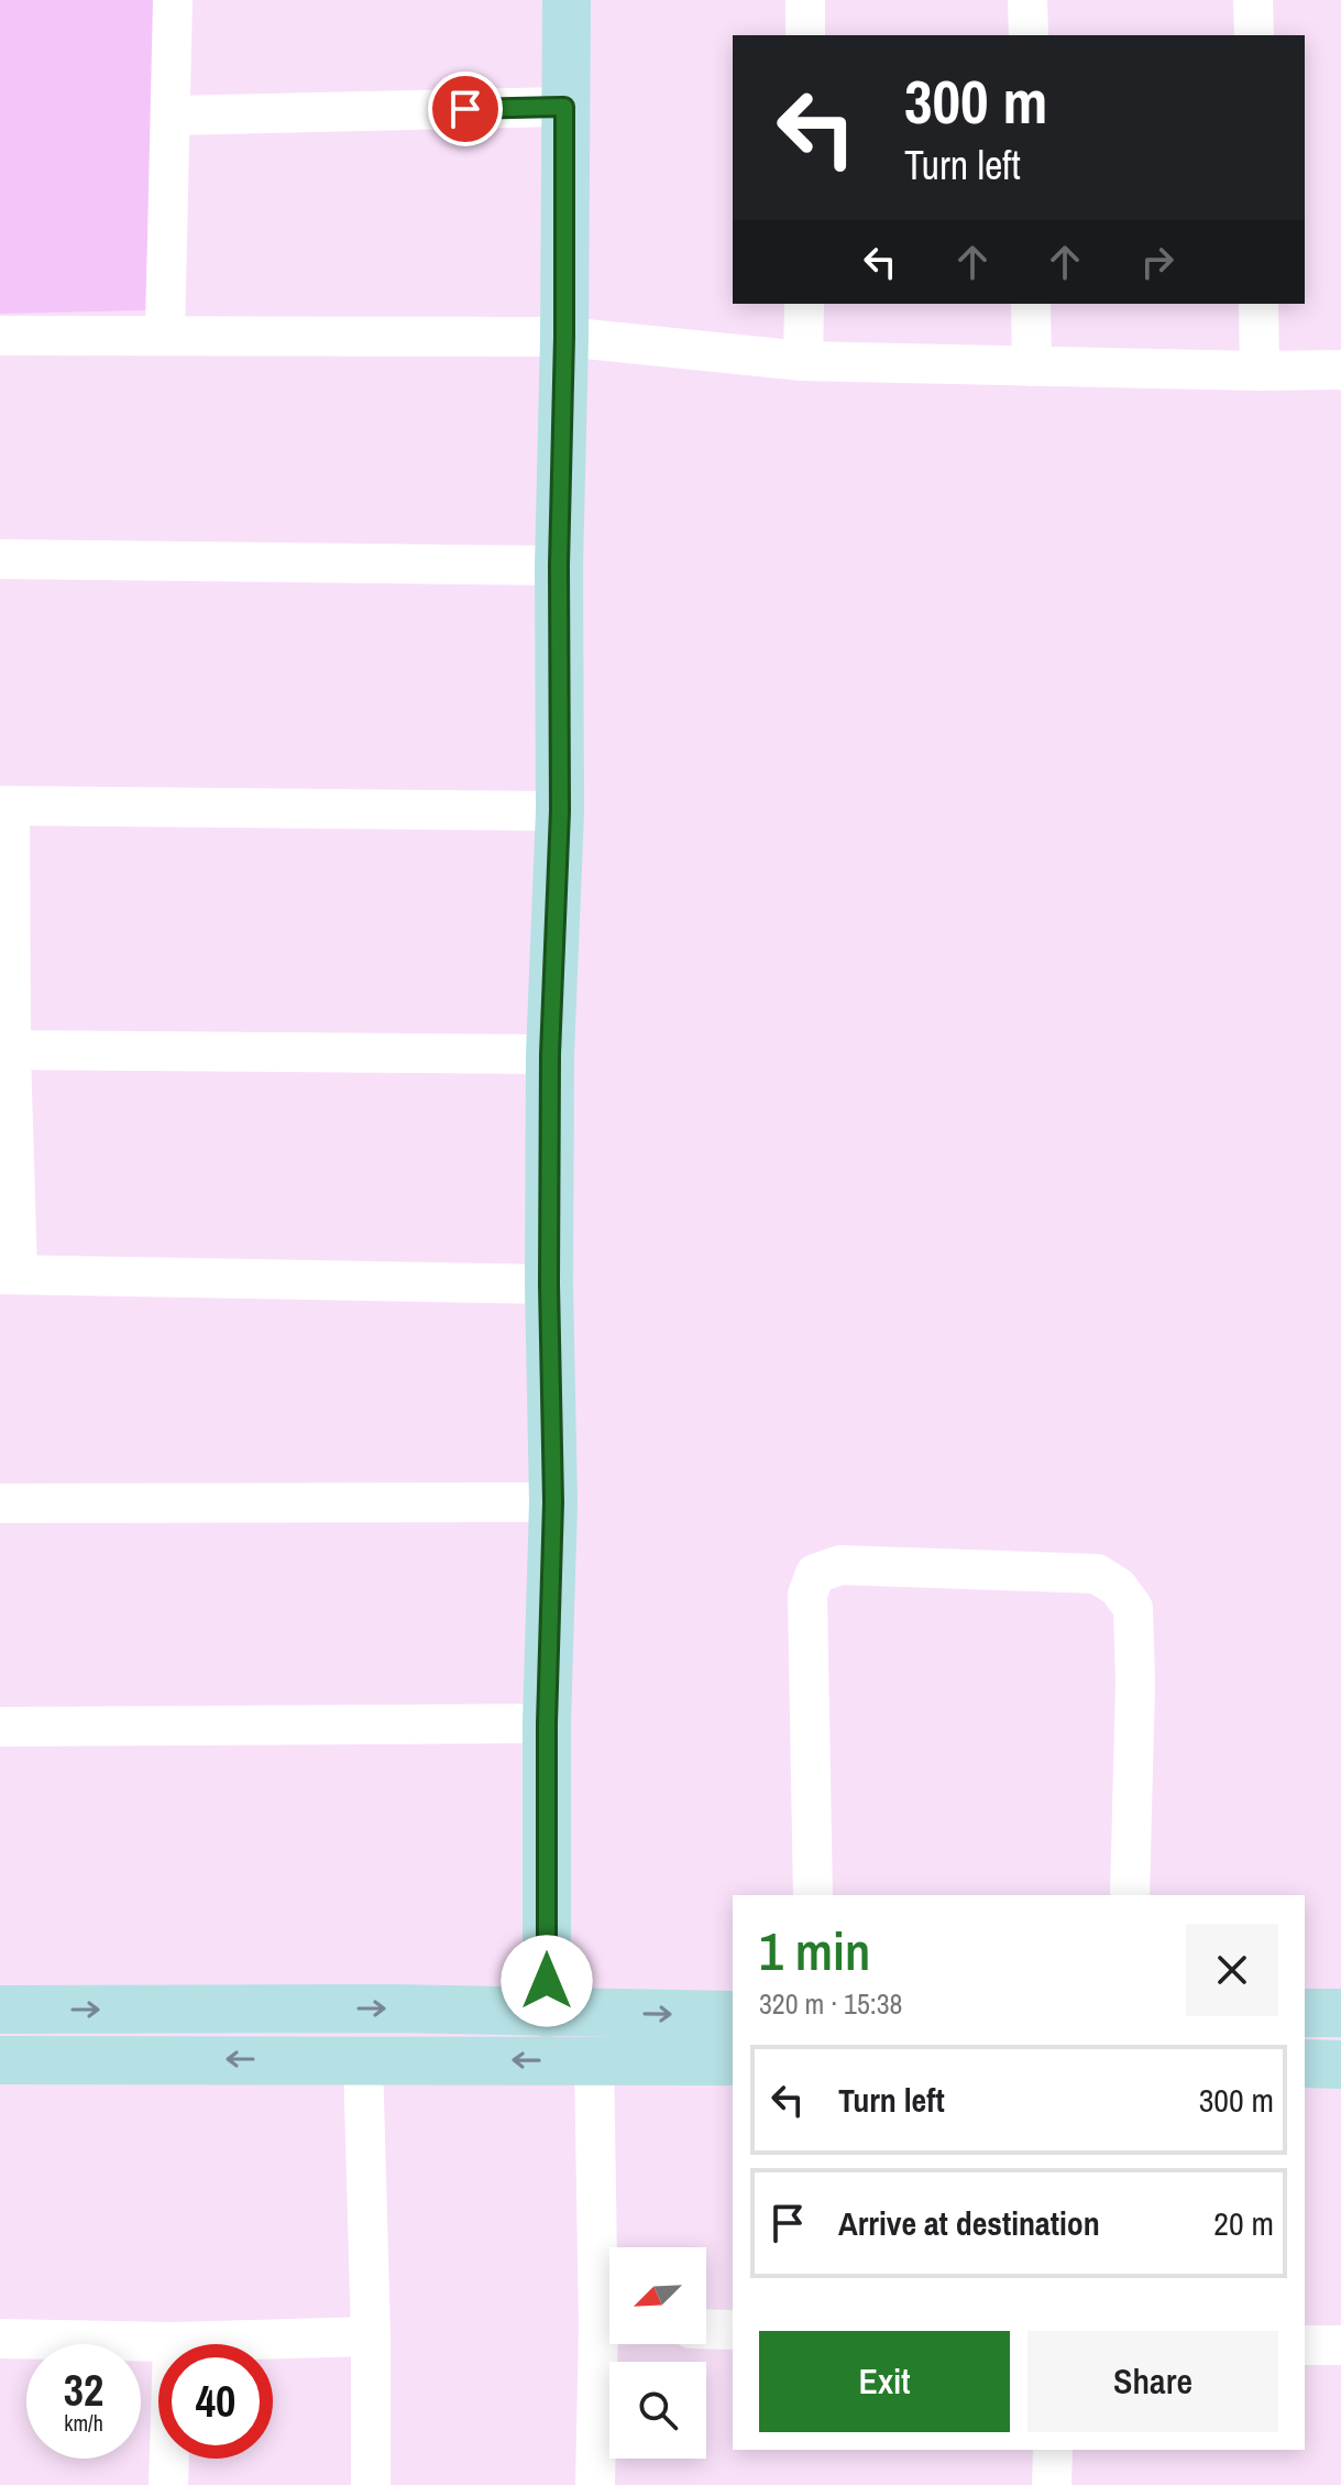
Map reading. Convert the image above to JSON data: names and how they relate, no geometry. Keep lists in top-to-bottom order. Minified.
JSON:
{"north":"bottom left","page":{"turn":["300 m","Turn left"],"heading":["1 min","320 m · 15:38"],"list":[{"name":"Turn left","value":"300 m"},{"name":"Arrive at destination","value":"20 m"}],"buttons":["Exit","Share"],"speed":"32 km/h","limit":"40"}}
